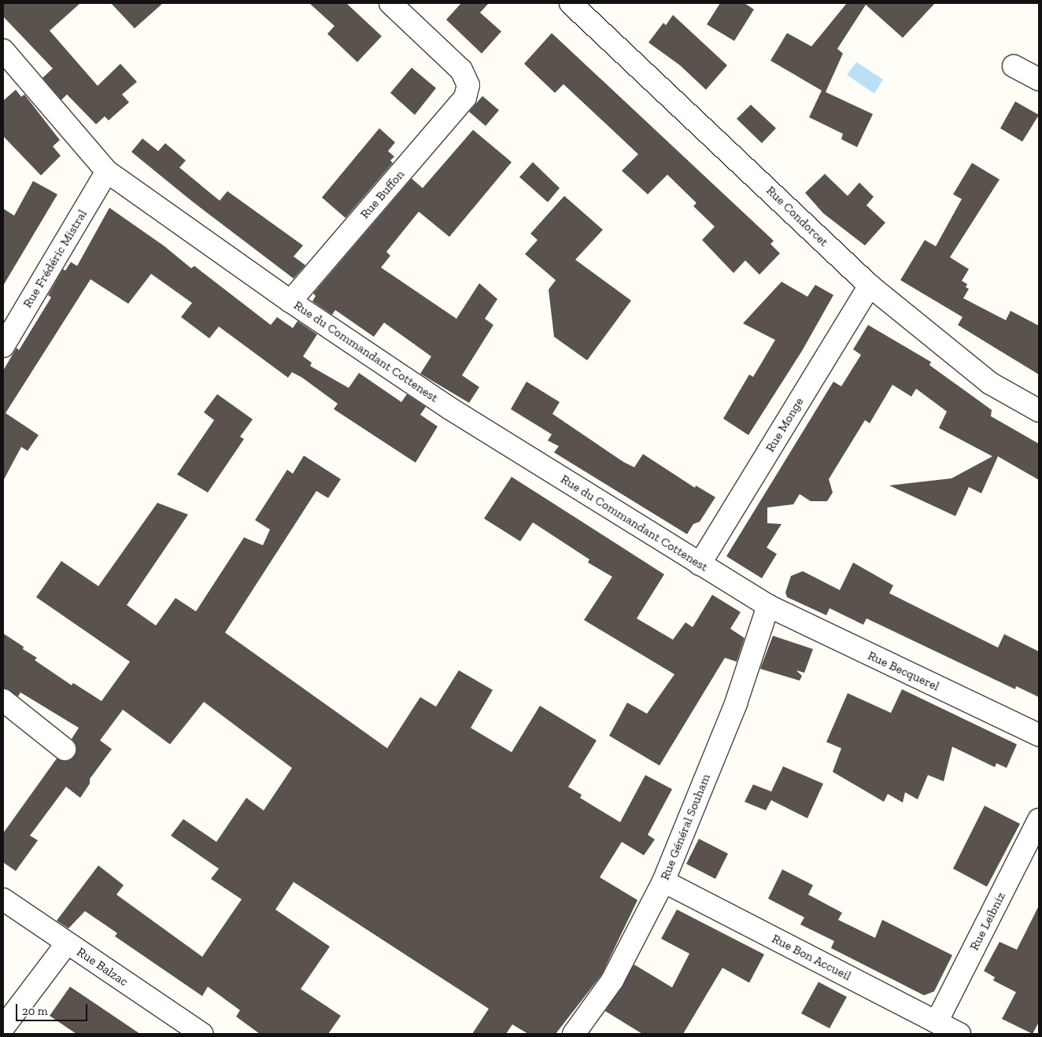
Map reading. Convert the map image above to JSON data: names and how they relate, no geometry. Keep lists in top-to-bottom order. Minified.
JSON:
{"streets":{"street":["Rue Buffon","Rue Condorcet","Rue Frédéric Mistral","Rue du Commandant Cottenest","Rue Monge","Rue Becquerel","Rue Général Souham","Rue Leibniz","Rue Bon Accueil","Rue Balzac"]},"crossings":[["Rue Buffon","Rue du Commandant Cottenest"],["Rue Condorcet","Rue Monge"],["Rue Frédéric Mistral","Rue du Commandant Cottenest"],["Rue du Commandant Cottenest","Rue Monge"],["Rue du Commandant Cottenest","Rue Becquerel"],["Rue du Commandant Cottenest","Rue Général Souham"],["Rue Becquerel","Rue Général Souham"],["Rue Général Souham","Rue Bon Accueil"],["Rue Leibniz","Rue Bon Accueil"]],"scale_bar":"20 m"}
